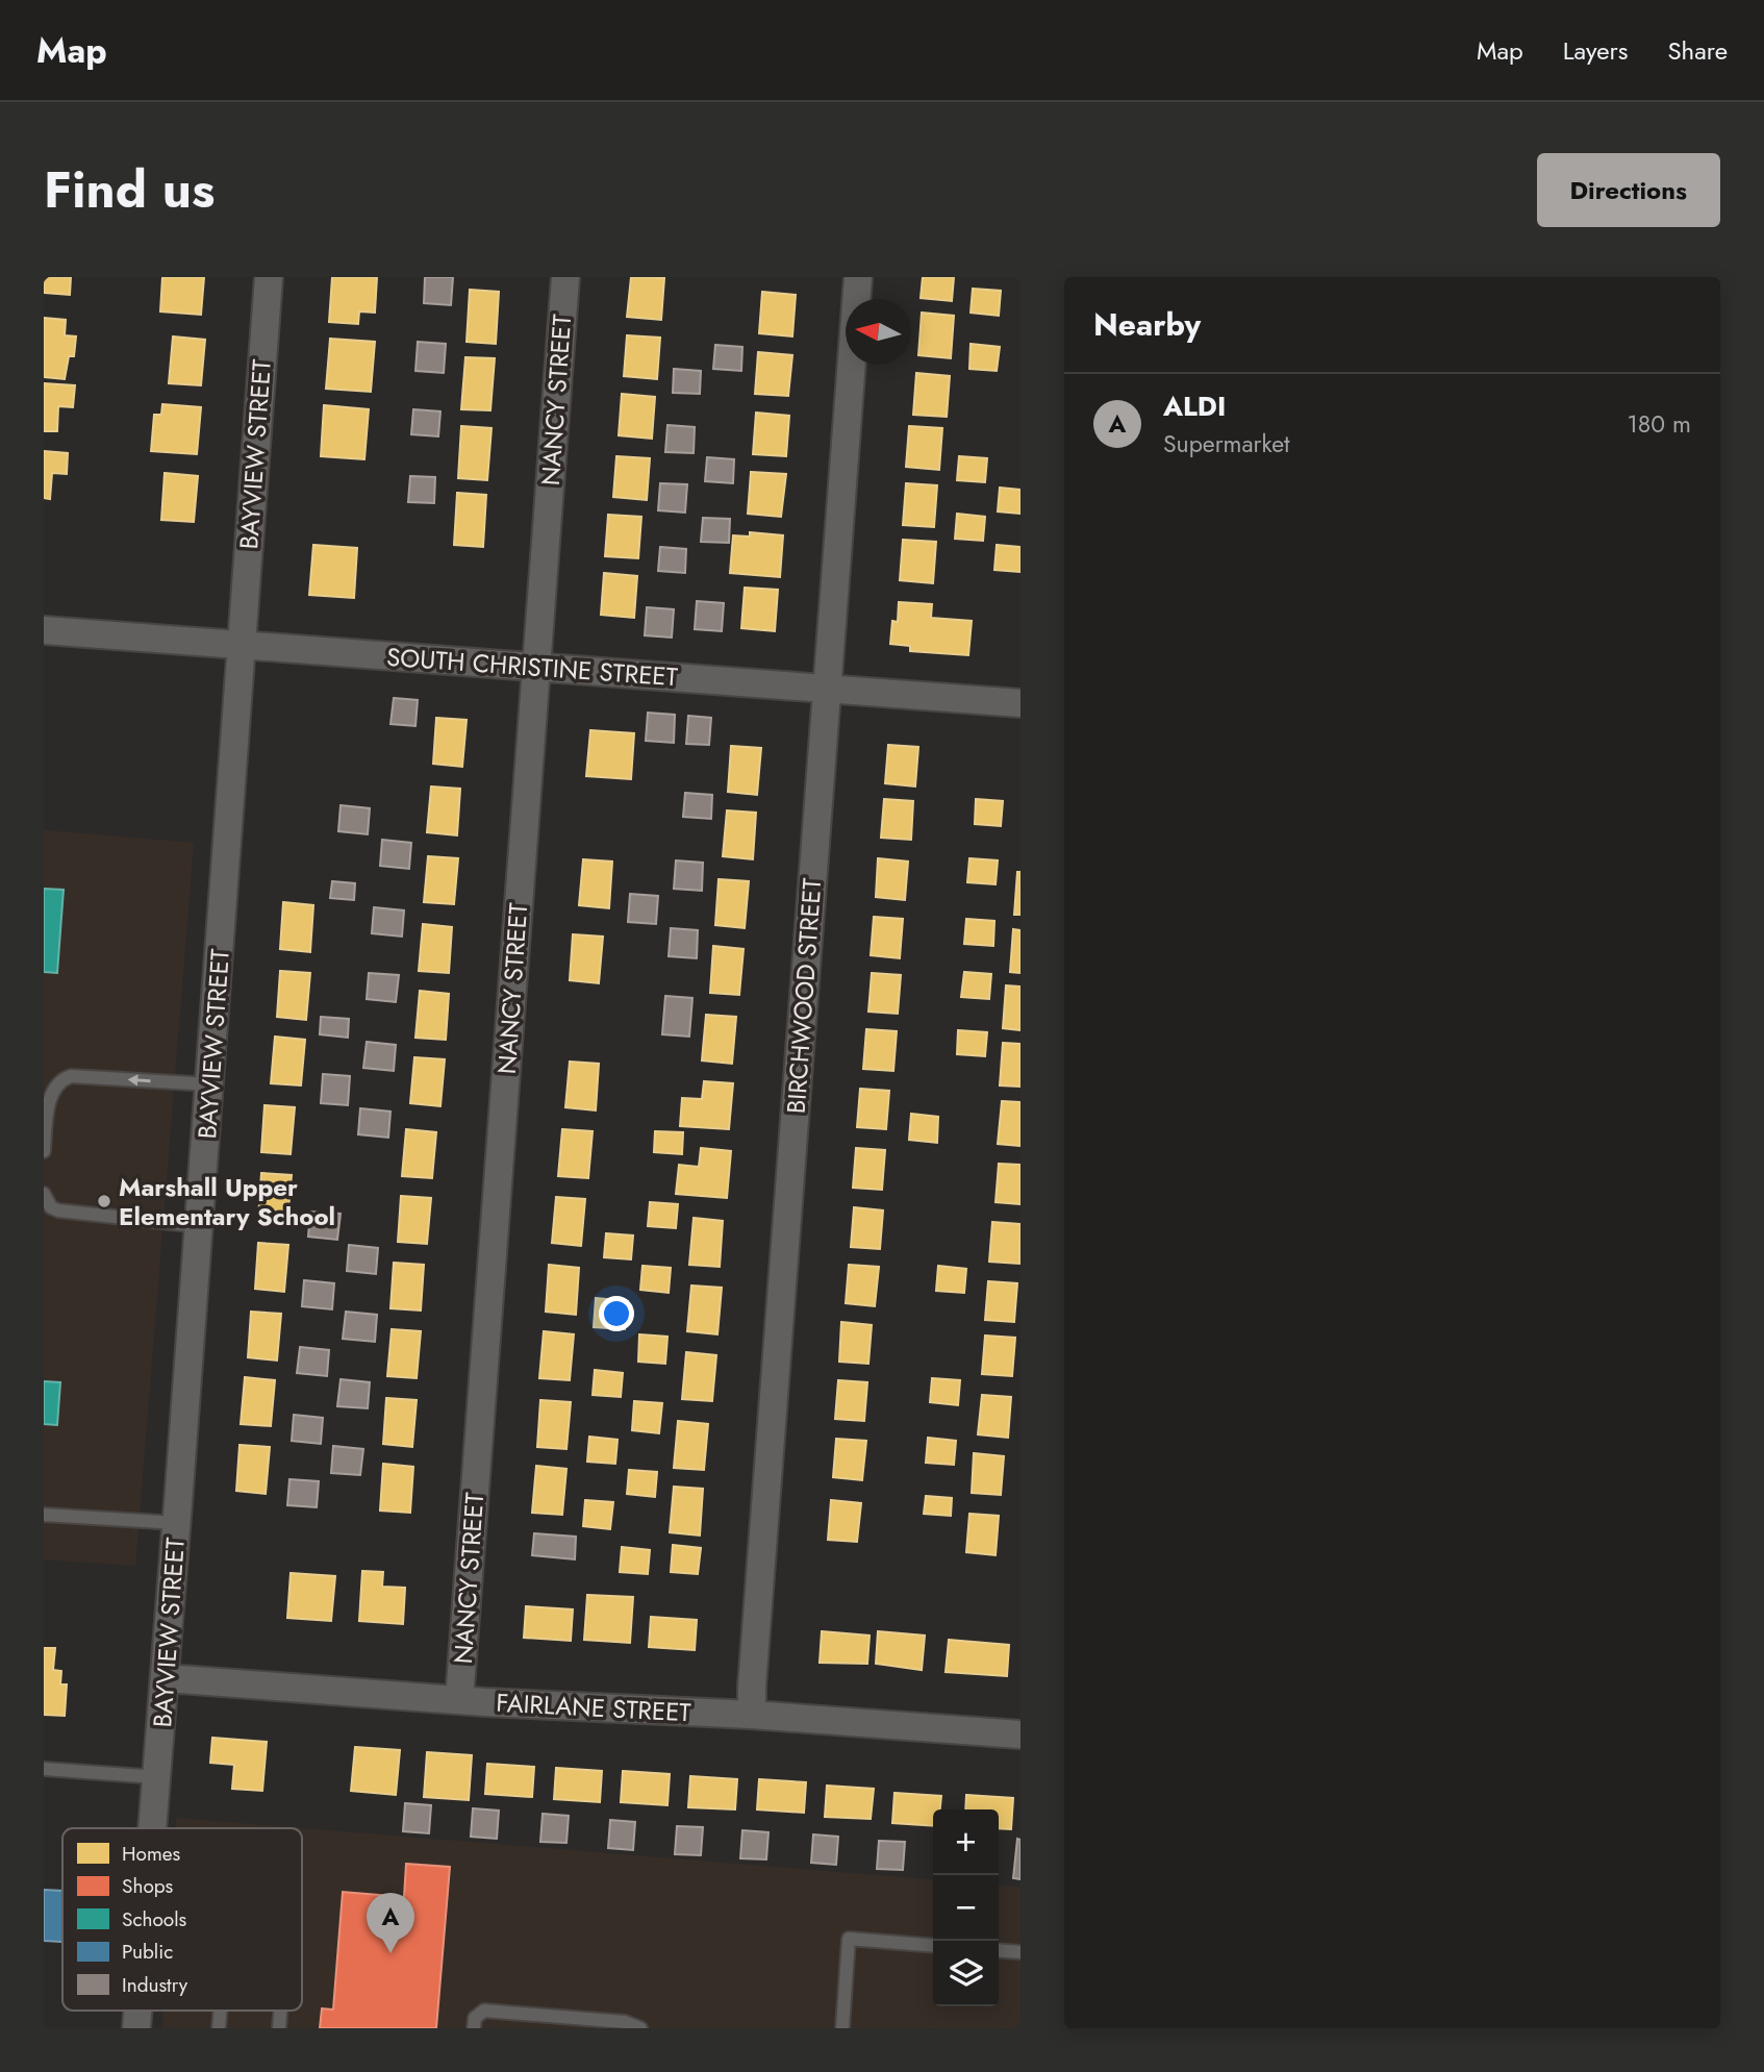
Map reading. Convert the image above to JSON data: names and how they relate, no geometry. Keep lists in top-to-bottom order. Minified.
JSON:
{"streets":{"street":["NANCY STREET","BAYVIEW STREET","SOUTH CHRISTINE STREET","BIRCHWOOD STREET","FAIRLANE STREET"]},"crossings":[["NANCY STREET","SOUTH CHRISTINE STREET"],["NANCY STREET","FAIRLANE STREET"],["BAYVIEW STREET","SOUTH CHRISTINE STREET"],["BAYVIEW STREET","FAIRLANE STREET"],["SOUTH CHRISTINE STREET","BIRCHWOOD STREET"],["BIRCHWOOD STREET","FAIRLANE STREET"]],"places":["Marshall Upper Elementary School"],"legend":["Homes","Shops","Schools","Public","Industry"],"north":"left","page":{"header":"Map","nav":["Map","Layers","Share"],"title":"Find us","buttons":"Directions","heading":"Nearby","list":[{"mark":"A","name":"ALDI","note":"Supermarket","value":"180 m"}],"map_buttons":["+","−"],"pins":"A"}}
